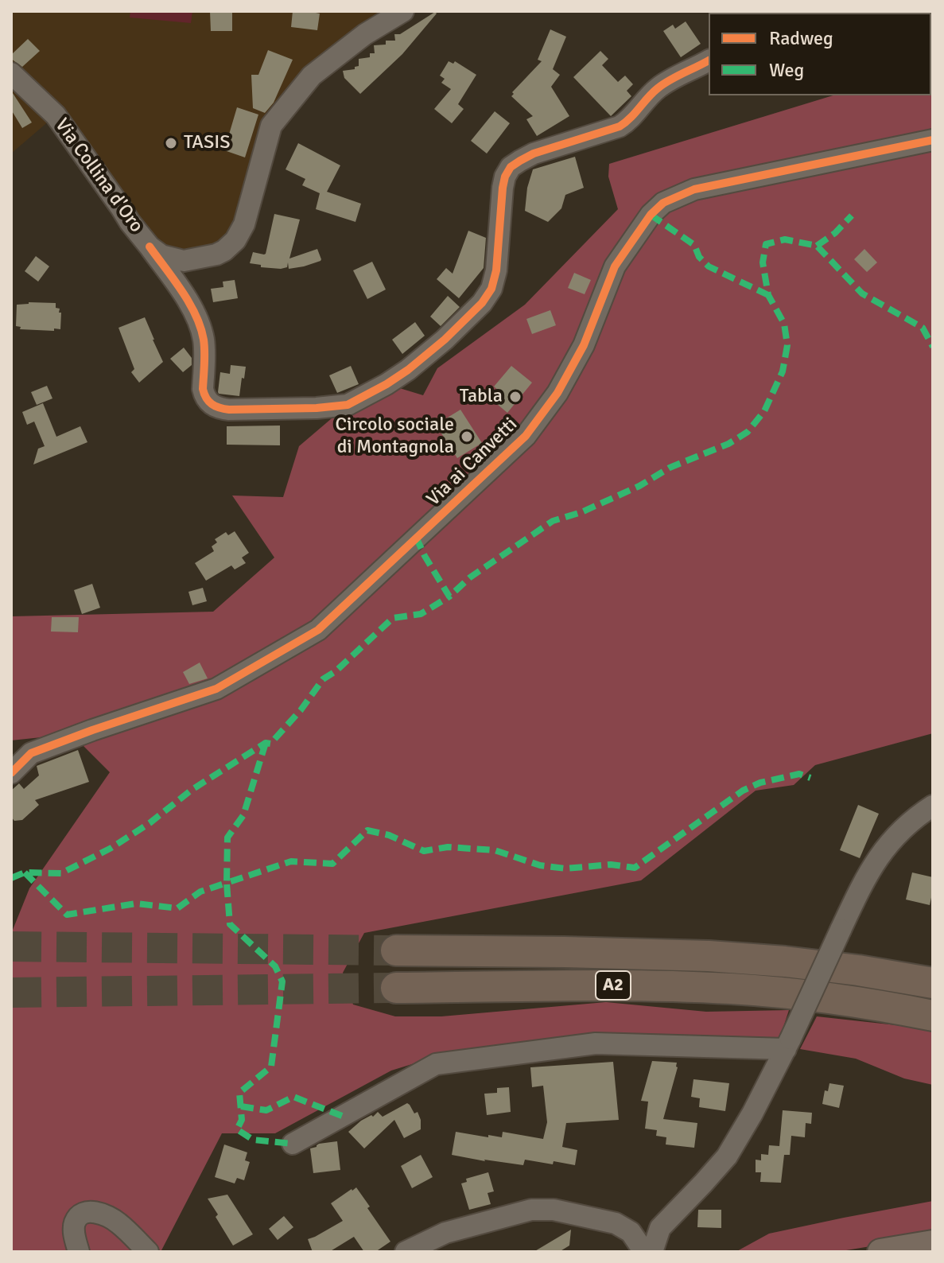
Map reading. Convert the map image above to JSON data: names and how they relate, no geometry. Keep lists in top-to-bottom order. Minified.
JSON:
{"streets":{"highway":["A2"],"street":["Via Collina d'Oro","Via ai Canvetti"]},"places":["TASIS","Tabla","Circolo sociale di Montagnola"],"legend":["Radweg","Weg"]}
